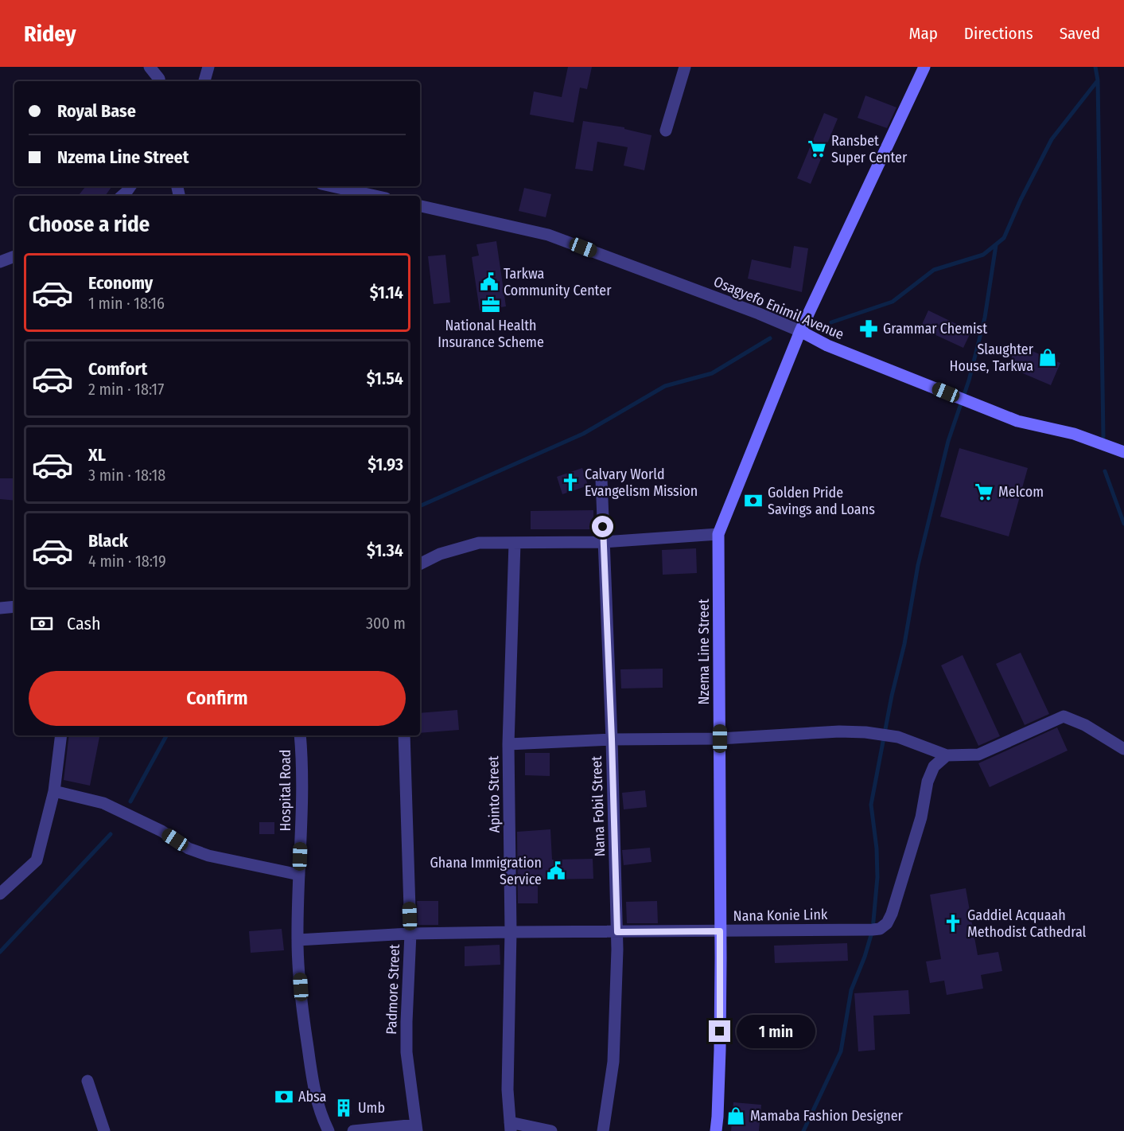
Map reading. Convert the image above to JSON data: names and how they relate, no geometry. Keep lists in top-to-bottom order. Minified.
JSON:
{"streets":{"street":["Osagyefo Enimil Avenue","Nzema Line Street","Hospital Road","Apinto Street","Nana Fobil Street","Nana Konie Link","Padmore Street"]},"crossings":[["Osagyefo Enimil Avenue","Nzema Line Street"],["Nzema Line Street","Nana Konie Link"],["Hospital Road","Nana Konie Link"],["Apinto Street","Nana Konie Link"],["Nana Fobil Street","Nana Konie Link"],["Nana Konie Link","Padmore Street"]],"places":{"supermarket":["Ransbet Super Center","Melcom"],"public building":["Tarkwa Community Center","Ghana Immigration Service"],"office":["National Health Insurance Scheme"],"pharmacy":["Grammar Chemist"],"shop":["Slaughter House, Tarkwa","Mamaba Fashion Designer"],"church":["Calvary World Evangelism Mission","Gaddiel Acquaah Methodist Cathedral"],"bank":["Golden Pride Savings and Loans","Absa"],"building":["Umb"]},"page":{"header":"Ridey","nav":["Map","Directions","Saved"],"banner":["Royal Base","Nzema Line Street"],"heading":"Choose a ride","list":[{"name":"Economy","note":"1 min · 18:16","value":"$1.14"},{"name":"Comfort","note":"2 min · 18:17","value":"$1.54"},{"name":"XL","note":"3 min · 18:18","value":"$1.93"},{"name":"Black","note":"4 min · 18:19","value":"$1.34"}],"pay":["Cash","300 m"],"buttons":"Confirm","bubble":"1 min"}}
